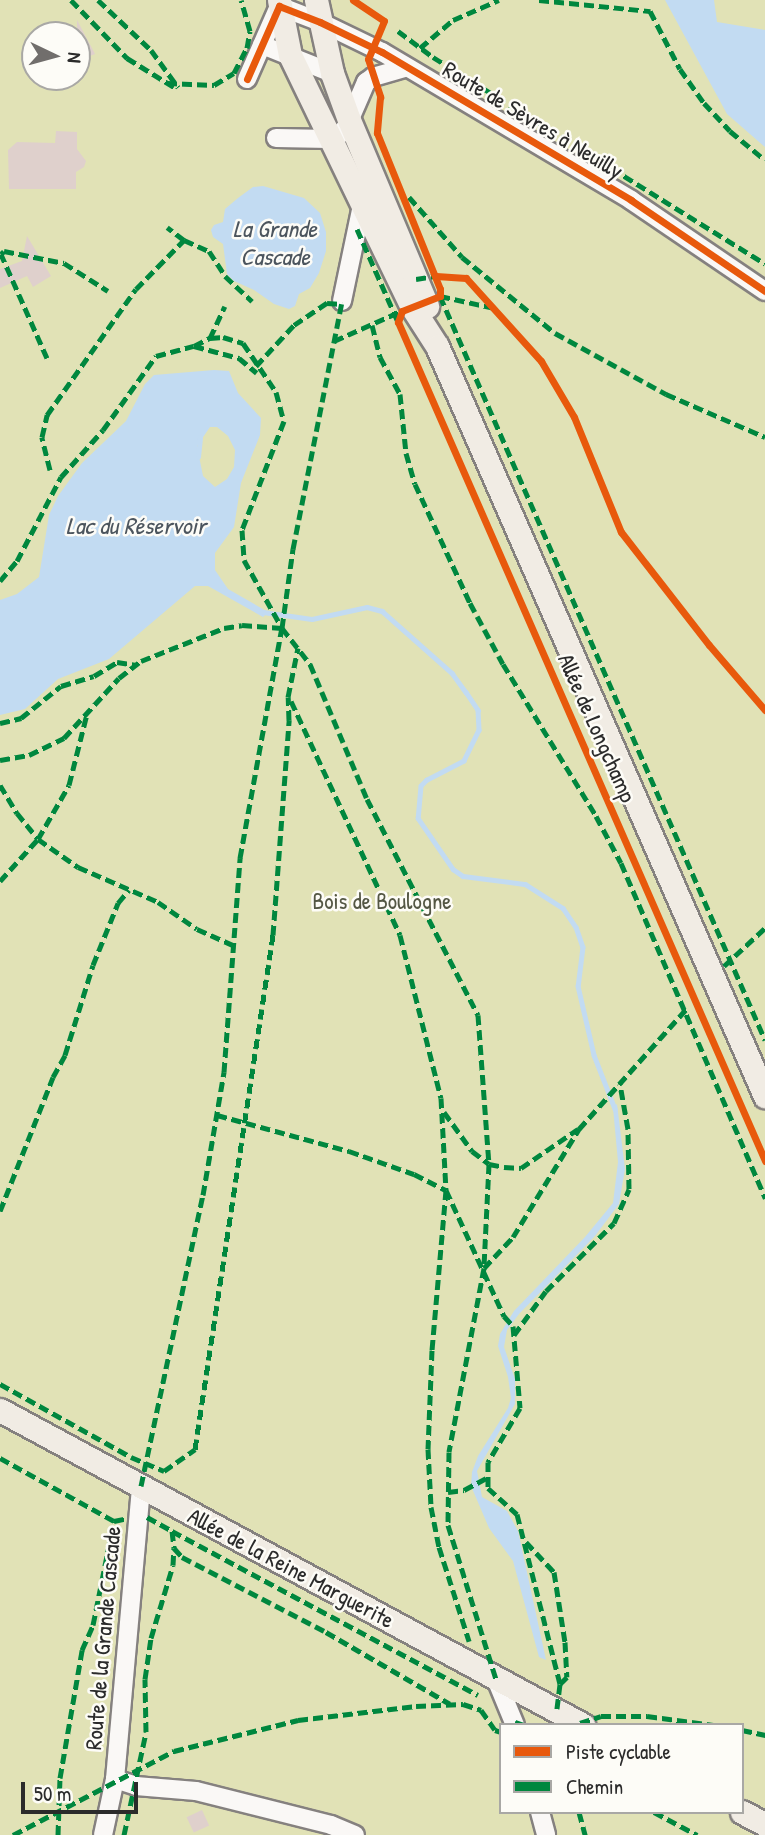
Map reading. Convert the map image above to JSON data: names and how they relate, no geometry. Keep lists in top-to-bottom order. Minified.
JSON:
{"streets":{"main road":["Allée de Longchamp","Allée de la Reine Marguerite"],"street":["Route de Sèvres à Neuilly","Route de la Grande Cascade"]},"crossings":[["Route de Sèvres à Neuilly","Allée de Longchamp"],["Allée de la Reine Marguerite","Route de la Grande Cascade"]],"water":["La Grande Cascade","Lac du Réservoir"],"parks":["Bois de Boulogne"],"legend":["Piste cyclable","Chemin"],"scale_bar":"50 m","north":"right"}
